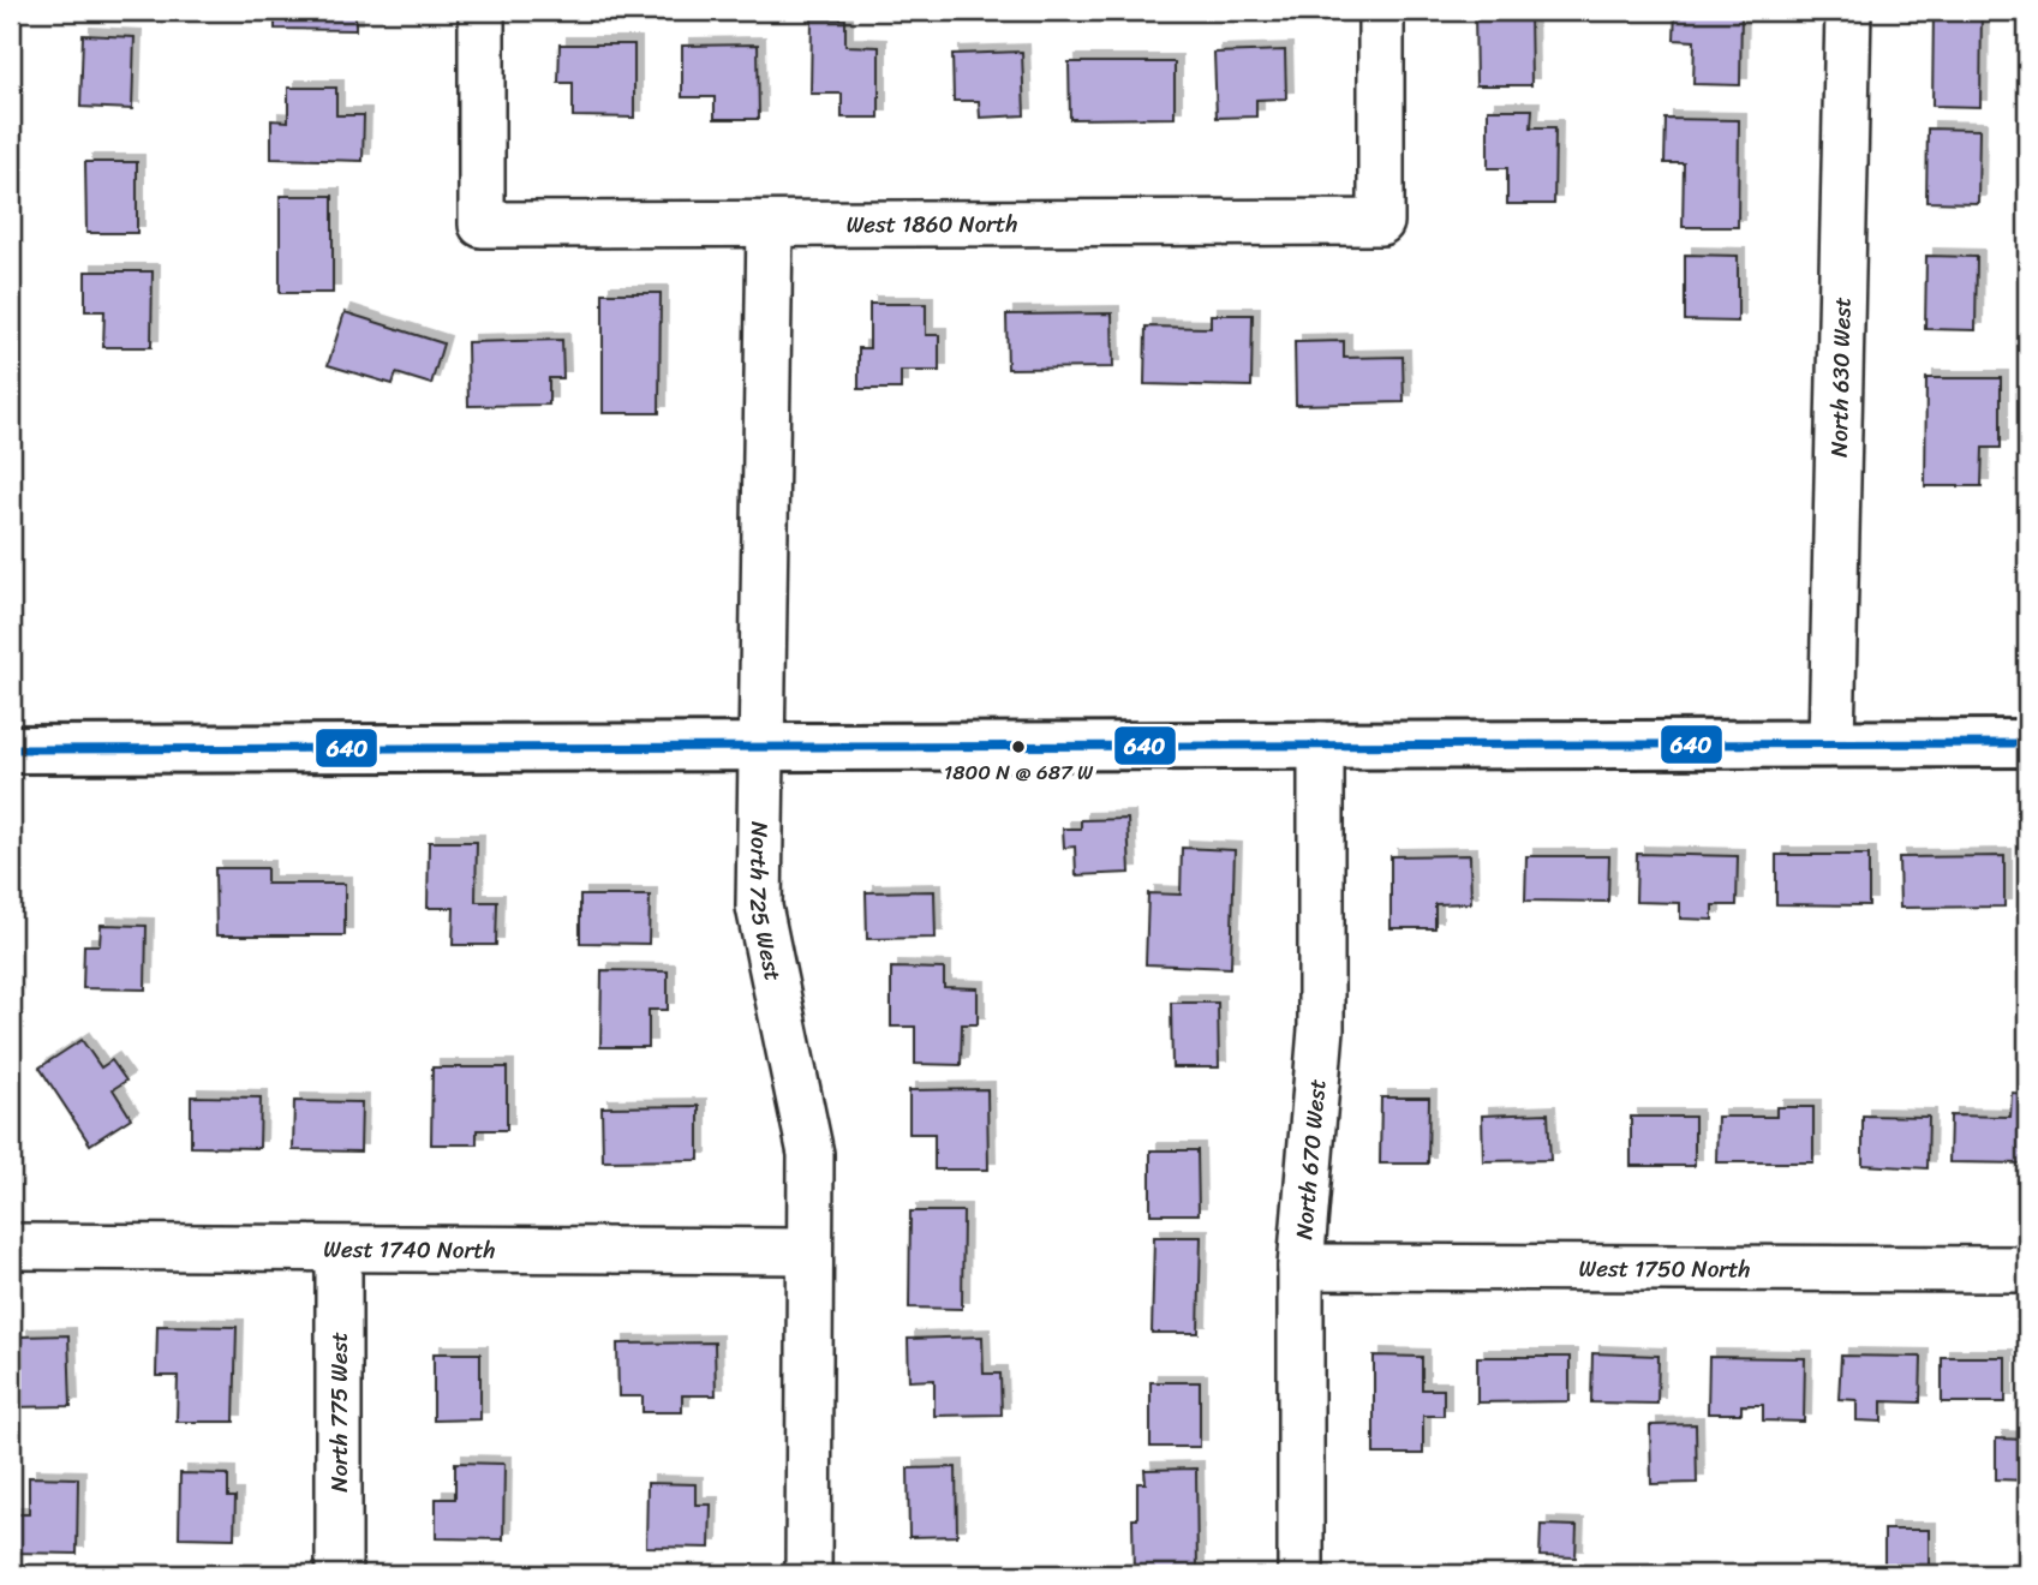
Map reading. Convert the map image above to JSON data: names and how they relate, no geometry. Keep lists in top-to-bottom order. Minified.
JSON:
{"streets":{"street":["West 1860 North","North 630 West","North 725 West","North 670 West","West 1740 North","West 1750 North","North 775 West"]},"crossings":[["West 1860 North","North 725 West"],["North 725 West","West 1740 North"],["North 670 West","West 1750 North"],["West 1740 North","North 775 West"]],"places":["1800 N @ 687 W"],"lines":["transit line 640"]}
